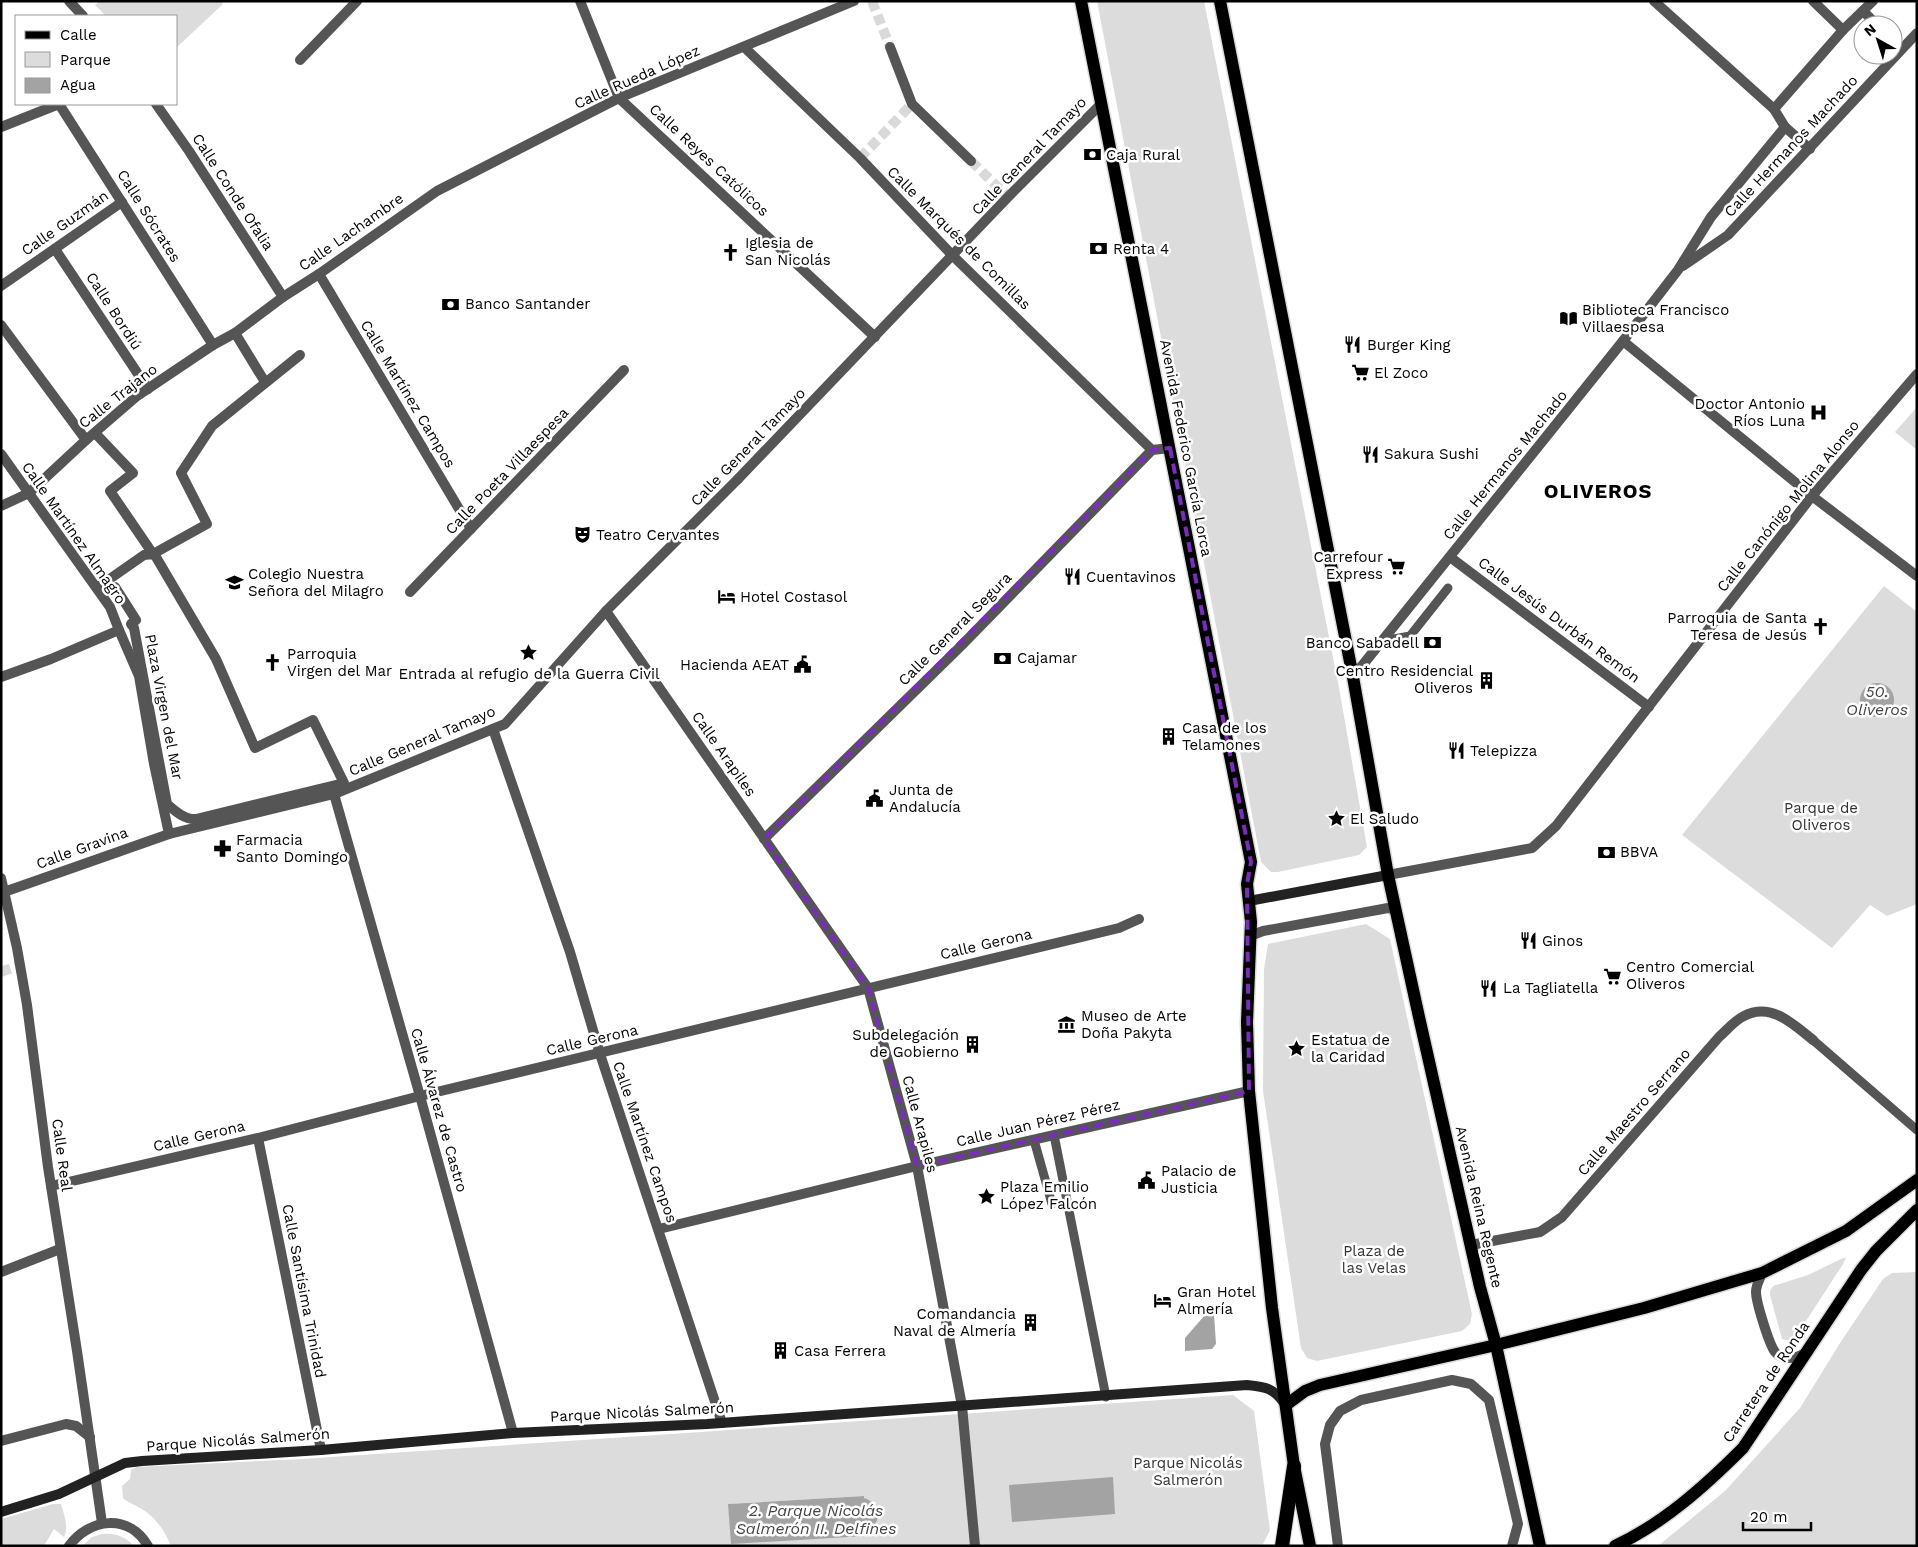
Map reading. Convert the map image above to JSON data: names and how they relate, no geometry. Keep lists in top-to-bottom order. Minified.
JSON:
{"streets":{"main road":["Avenida Federico García Lorca","Avenida Reina Regente","Carretera de Ronda","Parque Nicolás Salmerón"],"street":["Calle Rueda López","Calle Hermanos Machado","Calle General Tamayo","Calle Reyes Católicos","Calle Conde Ofalia","Calle Sócrates","Calle Guzmán","Calle Lachambre","Calle Marqués de Comillas","Calle Bordiú","Calle Martínez Campos","Calle Trajano","Calle Poeta Villaespesa","Calle Canónigo Molina Alonso","Calle Martínez Almagro","Calle Jesús Durbán Remón","Calle General Segura","Plaza Virgen del Mar","Calle Arapiles","Calle Gravina","Calle Gerona","Calle Álvarez de Castro","Calle Maestro Serrano","Calle Juan Pérez Pérez","Calle Real","Calle Santísima Trinidad"]},"crossings":[["Calle Rueda López","Calle Reyes Católicos"],["Calle Rueda López","Calle Lachambre"],["Calle Rueda López","Calle Marqués de Comillas"],["Calle Hermanos Machado","Calle Jesús Durbán Remón"],["Calle General Tamayo","Calle Reyes Católicos"],["Calle General Tamayo","Calle Marqués de Comillas"],["Calle General Tamayo","Calle Martínez Campos"],["Calle General Tamayo","Avenida Federico García Lorca"],["Calle General Tamayo","Calle Arapiles"],["Calle General Tamayo","Calle Álvarez de Castro"],["Calle Conde Ofalia","Calle Lachambre"],["Calle Conde Ofalia","Calle Trajano"],["Calle Sócrates","Calle Guzmán"],["Calle Sócrates","Calle Trajano"],["Calle Guzmán","Calle Bordiú"],["Calle Lachambre","Calle Martínez Campos"],["Calle Lachambre","Calle Trajano"],["Calle Marqués de Comillas","Calle General Segura"],["Calle Bordiú","Calle Trajano"],["Calle Martínez Campos","Calle Poeta Villaespesa"],["Calle Martínez Campos","Calle Gerona"],["Calle Martínez Campos","Calle Juan Pérez Pérez"],["Calle Martínez Campos","Parque Nicolás Salmerón"],["Calle Trajano","Calle Martínez Almagro"],["Calle Canónigo Molina Alonso","Calle Jesús Durbán Remón"],["Calle Canónigo Molina Alonso","Avenida Reina Regente"],["Calle Martínez Almagro","Calle Gravina"],["Calle General Segura","Calle Arapiles"],["Calle Arapiles","Calle Gerona"],["Calle Arapiles","Calle Juan Pérez Pérez"],["Calle Arapiles","Parque Nicolás Salmerón"],["Calle Gravina","Calle Real"],["Calle Gerona","Calle Álvarez de Castro"],["Calle Gerona","Calle Real"],["Calle Gerona","Calle Santísima Trinidad"],["Calle Álvarez de Castro","Parque Nicolás Salmerón"],["Calle Maestro Serrano","Avenida Reina Regente"],["Calle Real","Parque Nicolás Salmerón"],["Calle Santísima Trinidad","Parque Nicolás Salmerón"]],"districts":["OLIVEROS"],"water":["50. Oliveros","2. Parque Nicolás Salmerón II. Delfines"],"parks":["Parque de Oliveros","Plaza de las Velas","Parque Nicolás Salmerón"],"places":{"bank":["Caja Rural","Renta 4","Banco Santander","Banco Sabadell","Cajamar","BBVA"],"church":["Iglesia de San Nicolás","Parroquia de Santa Teresa de Jesús","Parroquia Virgen del Mar"],"library":["Biblioteca Francisco Villaespesa"],"restaurant":["Burger King","Sakura Sushi","Cuentavinos","Telepizza","Ginos","La Tagliatella"],"supermarket":["El Zoco","Carrefour Express","Centro Comercial Oliveros"],"hospital":["Doctor Antonio Ríos Luna"],"theatre":["Teatro Cervantes"],"school or university":["Colegio Nuestra Señora del Milagro"],"hotel":["Hotel Costasol","Gran Hotel Almería"],"place":["Entrada al refugio de la Guerra Civil","El Saludo","Estatua de la Caridad","Plaza Emilio López Falcón"],"public building":["Hacienda AEAT","Junta de Andalucía","Palacio de Justicia"],"building":["Centro Residencial Oliveros","Casa de los Telamones","Subdelegación de Gobierno","Comandancia Naval de Almería","Casa Ferrera"],"pharmacy":["Farmacia Santo Domingo"],"museum":["Museo de Arte Doña Pakyta"]},"legend":["Calle","Parque","Agua"],"scale_bar":"20 m","north":"top left"}
